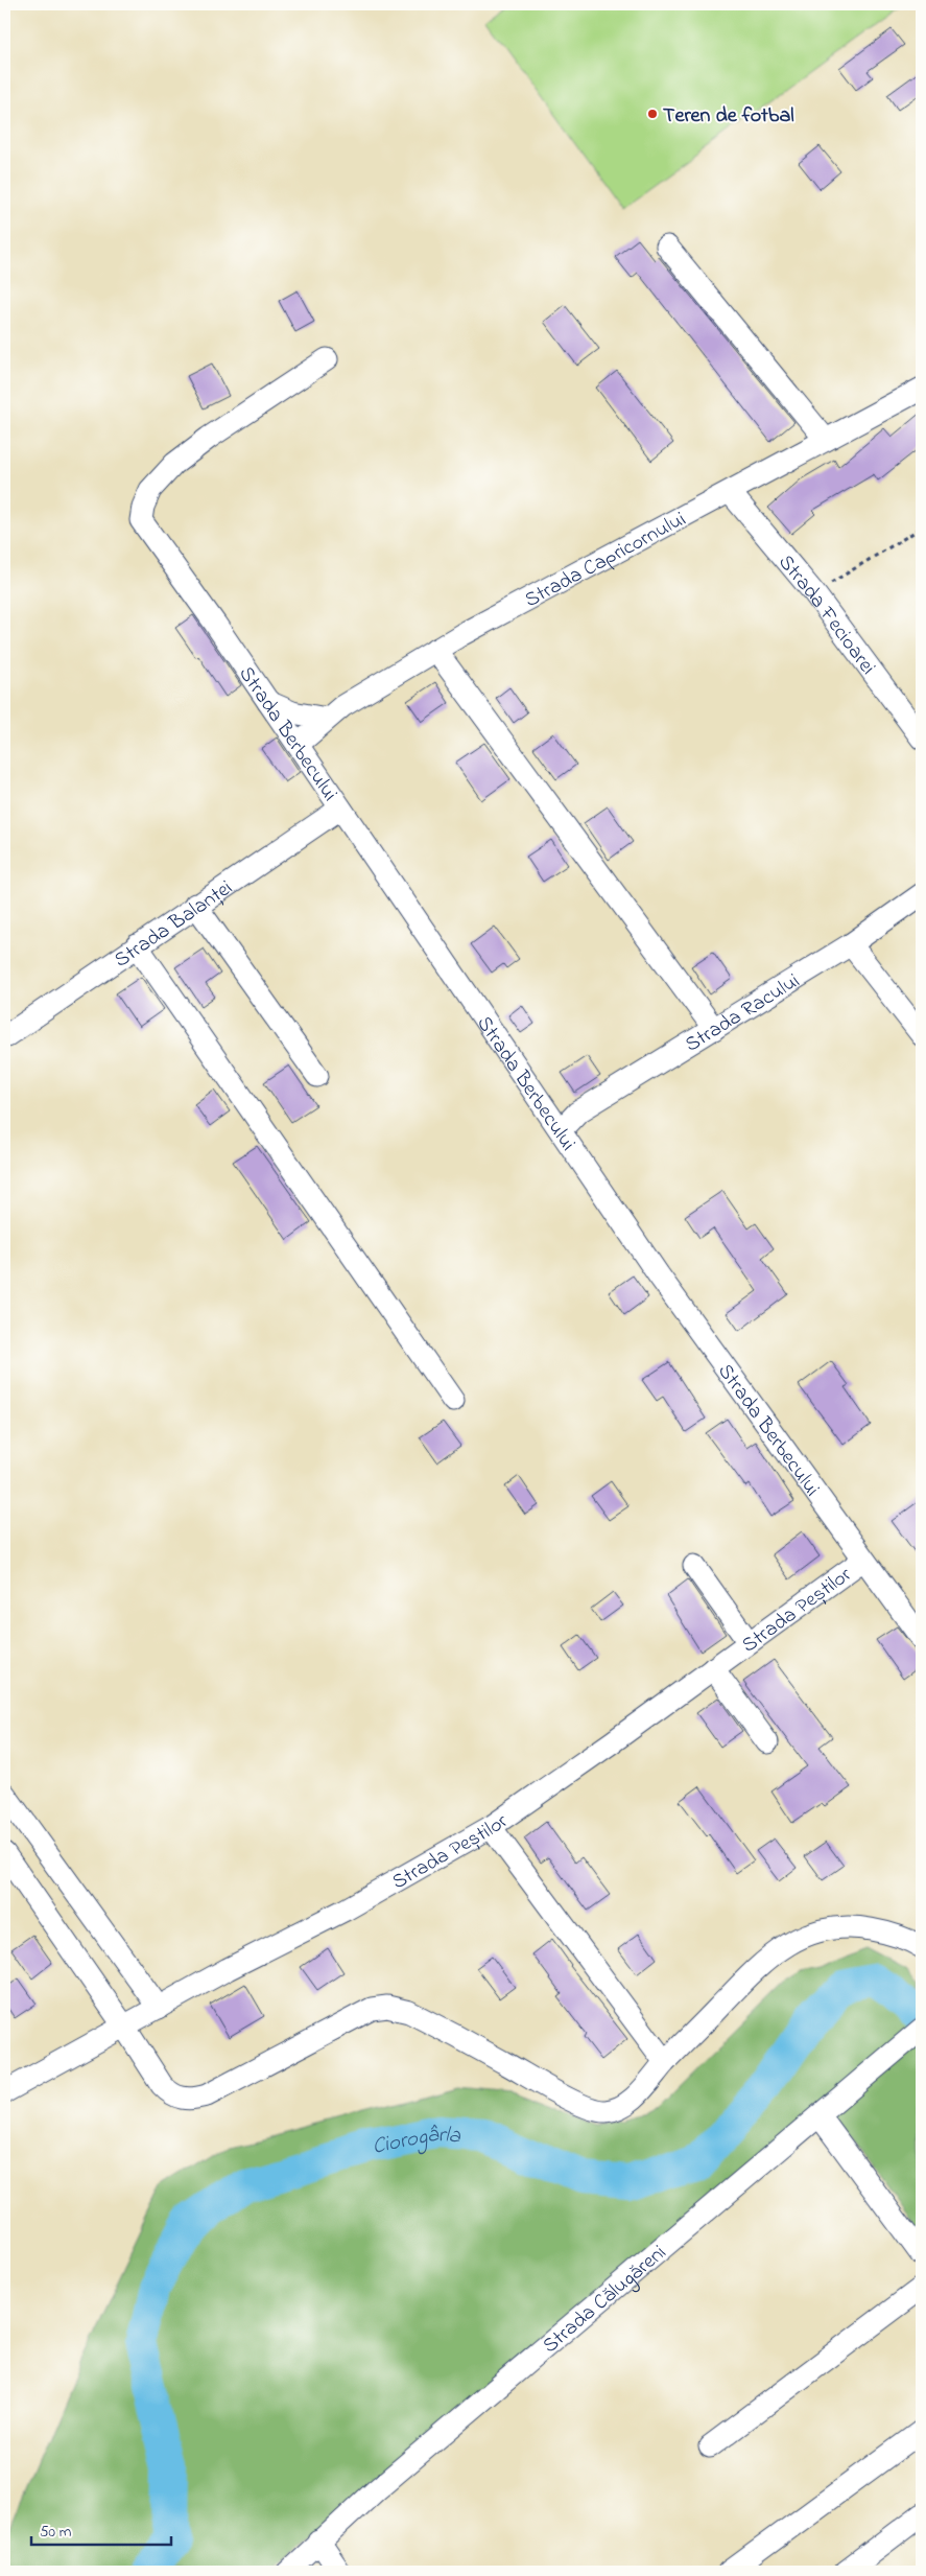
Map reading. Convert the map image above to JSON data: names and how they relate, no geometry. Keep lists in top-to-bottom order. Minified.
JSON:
{"streets":{"street":["Strada Capricornului","Strada Fecioarei","Strada Berbecului","Strada Balanței","Strada Racului","Strada Peștilor","Strada Călugăreni"]},"crossings":[["Strada Capricornului","Strada Fecioarei"],["Strada Capricornului","Strada Berbecului"],["Strada Berbecului","Strada Balanței"],["Strada Berbecului","Strada Racului"],["Strada Berbecului","Strada Peștilor"]],"water":["Ciorogârla"],"places":["Teren de fotbal"],"scale_bar":"50 m"}
